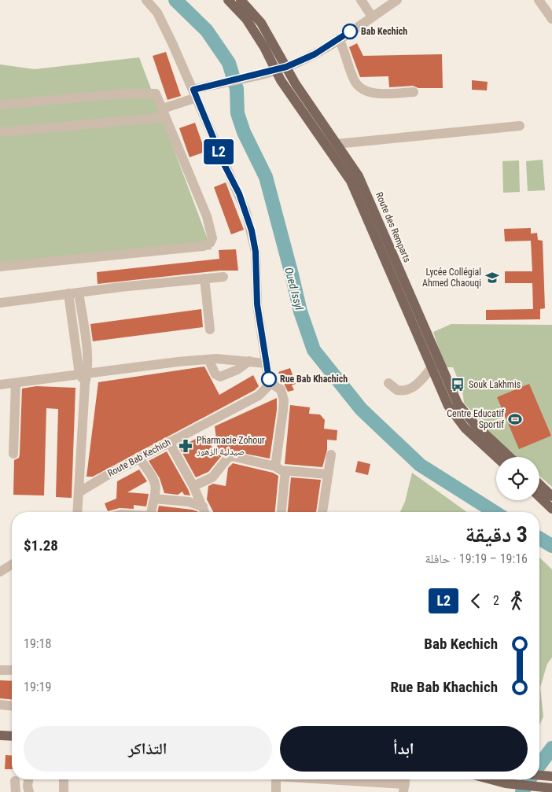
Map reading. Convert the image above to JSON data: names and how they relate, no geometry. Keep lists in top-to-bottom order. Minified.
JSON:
{"streets":{"main road":["Route des Remparts"],"street":["Route Bab Kechich"]},"water":["Oued Issyl"],"places":{"other":["Bab Kechich","Rue Bab Khachich"],"school or university":["Lycée Collégial Ahmed Chaouqi"],"bus stop":["Souk Lakhmis"],"sports":["Centre Educatif Sportif"],"pharmacy":["Pharmacie Zohour صيدلية الزهور"]},"lines":["bus line L2"],"page":{"on_map":"L2","heading":["3 دقيقة","19:16 – 19:19 · حافلة","$1.28"],"legs":["2","L2"],"list":[{"name":"Bab Kechich","value":"19:18"},{"name":"Rue Bab Khachich","value":"19:19"}],"buttons":["ابدأ","التذاكر"]}}
